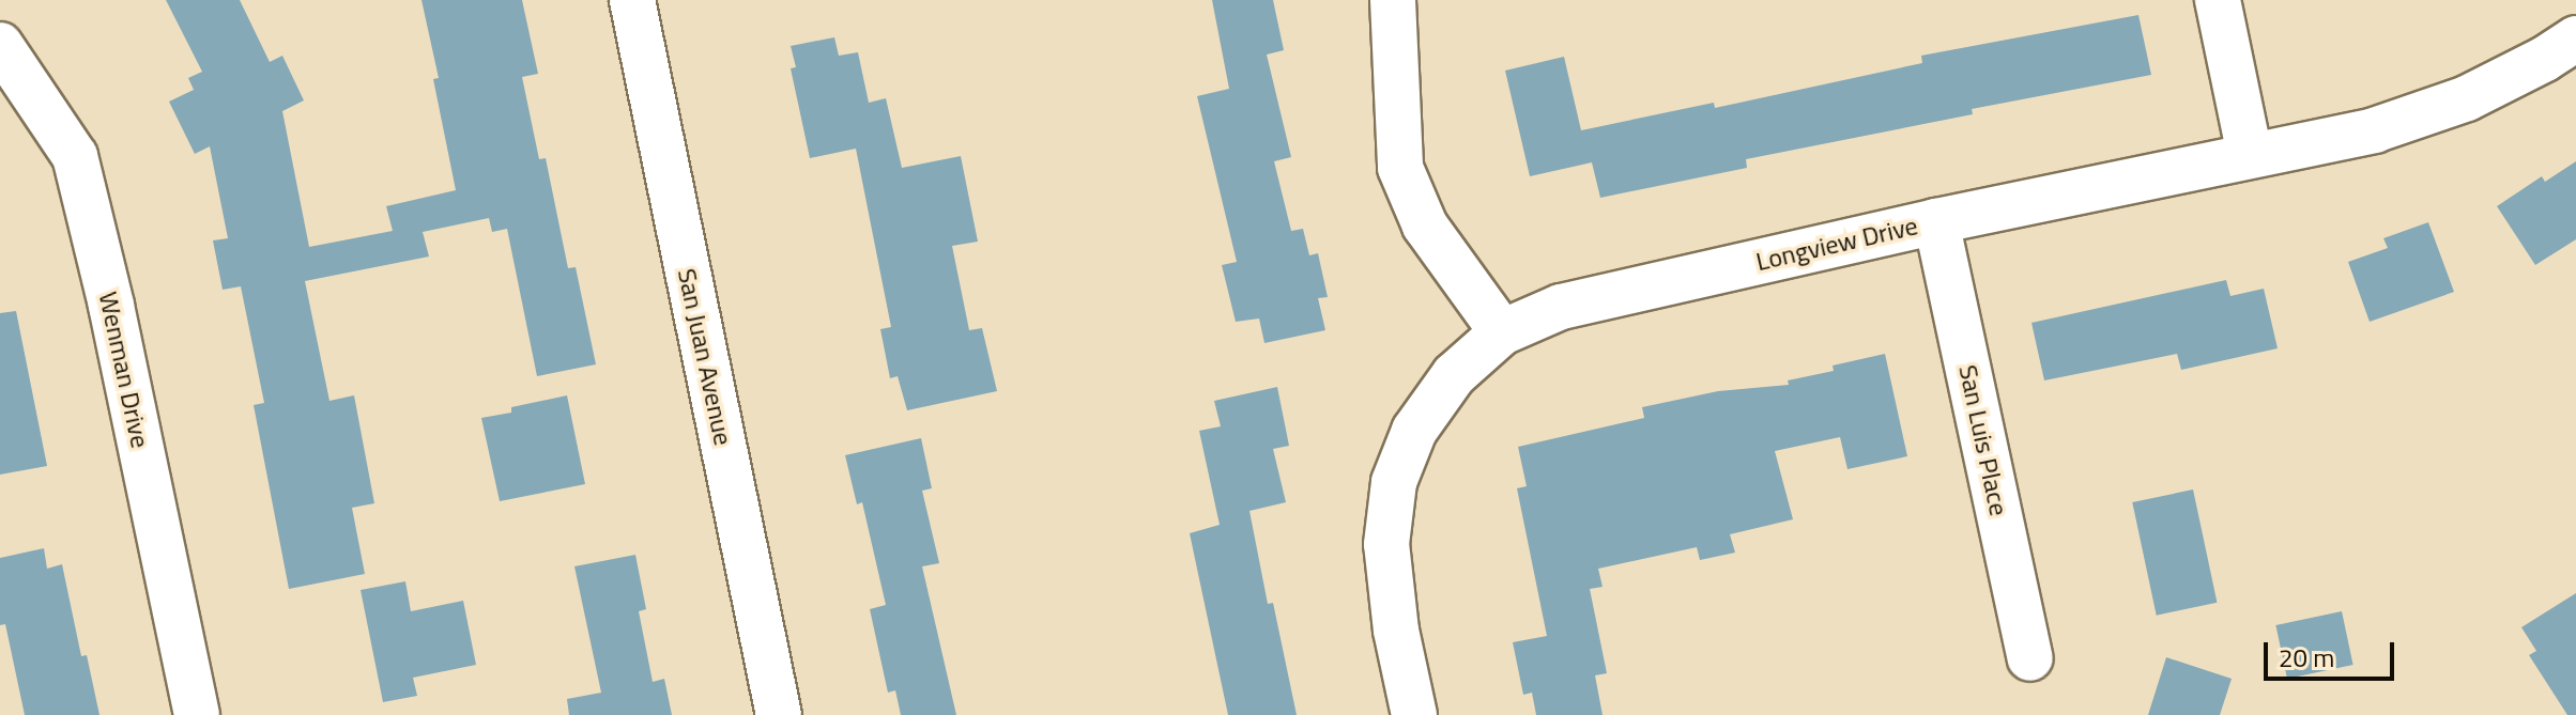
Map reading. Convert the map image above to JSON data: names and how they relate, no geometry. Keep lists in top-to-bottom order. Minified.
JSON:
{"streets":{"street":["Longview Drive","San Juan Avenue","Wenman Drive","San Luis Place"]},"crossings":[["Longview Drive","San Luis Place"]],"scale_bar":"20 m"}
